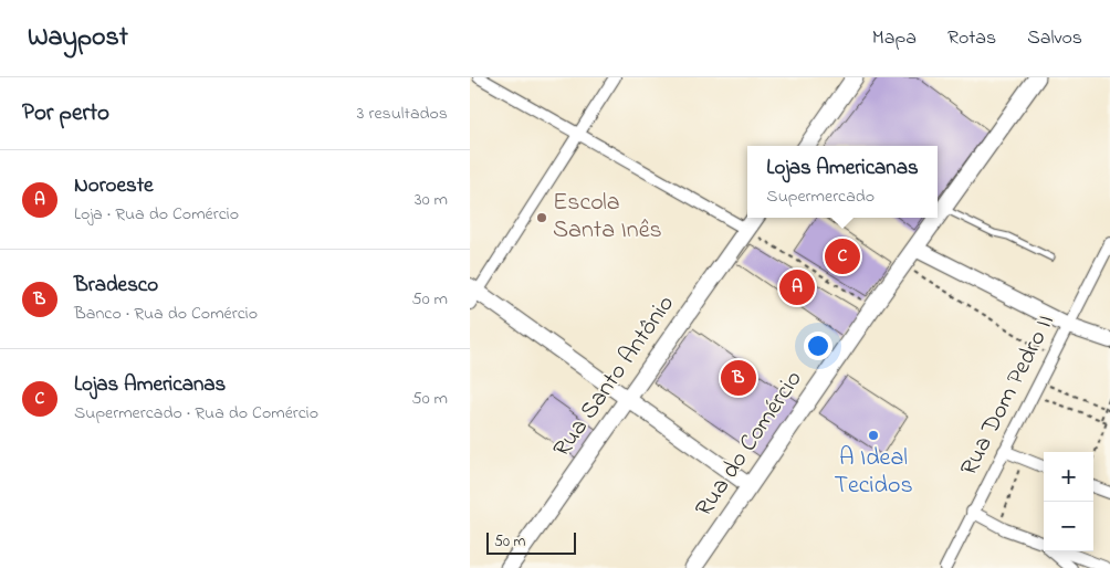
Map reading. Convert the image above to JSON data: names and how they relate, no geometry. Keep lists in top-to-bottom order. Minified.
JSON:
{"streets":{"main road":["Rua Santo Antônio","Rua do Comércio"],"street":["Rua Dom Pedro II"]},"places":["Escola Santa Inês","A Ideal Tecidos"],"scale_bar":"50 m","page":{"header":"Waypost","nav":["Mapa","Rotas","Salvos"],"heading":["Por perto","3 resultados"],"popup":["Lojas Americanas","Supermercado"],"list":[{"mark":"A","name":"Noroeste","note":"Loja · Rua do Comércio","value":"30 m"},{"mark":"B","name":"Bradesco","note":"Banco · Rua do Comércio","value":"50 m"},{"mark":"C","name":"Lojas Americanas","note":"Supermercado · Rua do Comércio","value":"50 m"}],"pins":["C","A","B"],"map_buttons":["+","−"],"scale":"50 m"}}
